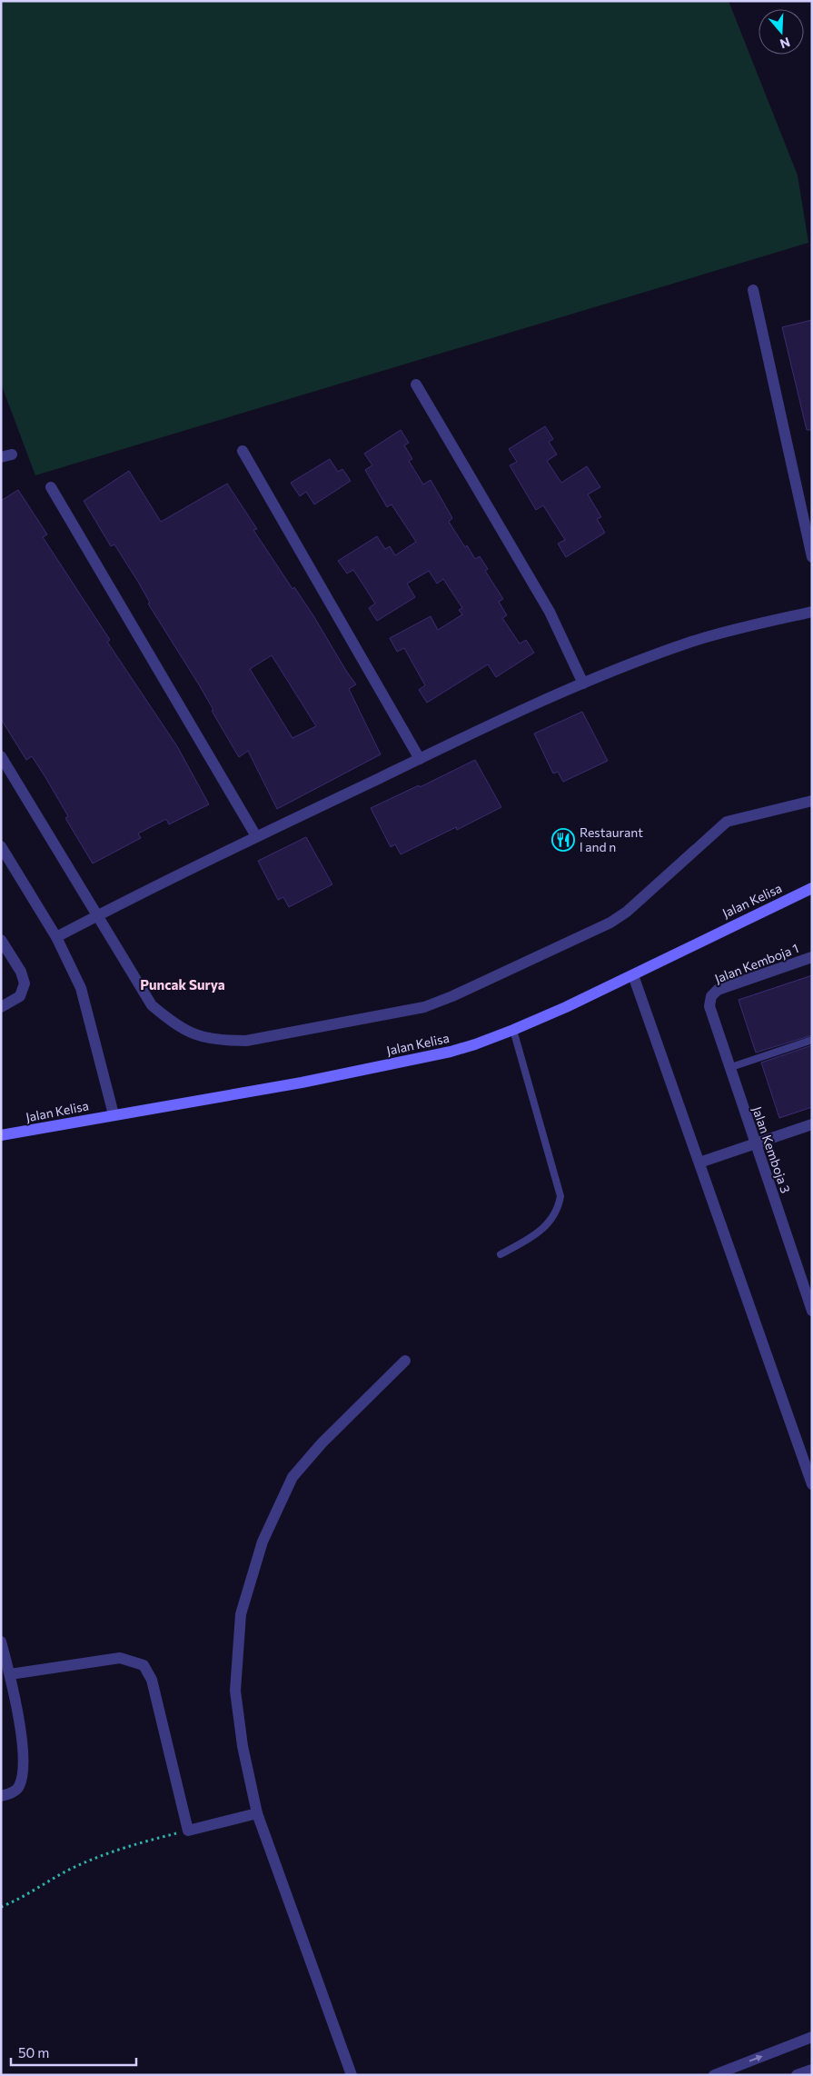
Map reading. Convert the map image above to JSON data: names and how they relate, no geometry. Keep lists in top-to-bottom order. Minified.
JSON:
{"streets":{"main road":["Jalan Kelisa"],"street":["Jalan Kemboja 1","Jalan Kemboja 3"]},"crossings":[["Jalan Kemboja 1","Jalan Kemboja 3"]],"districts":["Puncak Surya"],"places":{"restaurant":["Restaurant l and n"]},"scale_bar":"50 m","north":"bottom"}
